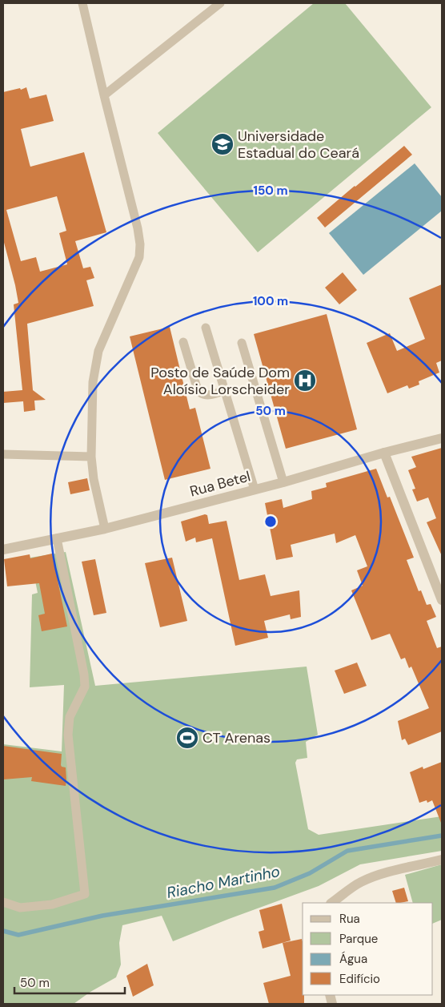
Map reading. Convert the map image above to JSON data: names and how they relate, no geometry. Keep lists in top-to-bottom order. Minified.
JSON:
{"streets":{"street":["Rua Betel"]},"water":["Riacho Martinho"],"places":{"school or university":["Universidade Estadual do Ceará"],"hospital":["Posto de Saúde Dom Aloísio Lorscheider"],"sports":["CT Arenas"]},"legend":["Rua","Parque","Água","Edifício"],"scale_bar":"50 m","rings":["150 m","100 m","50 m"]}
